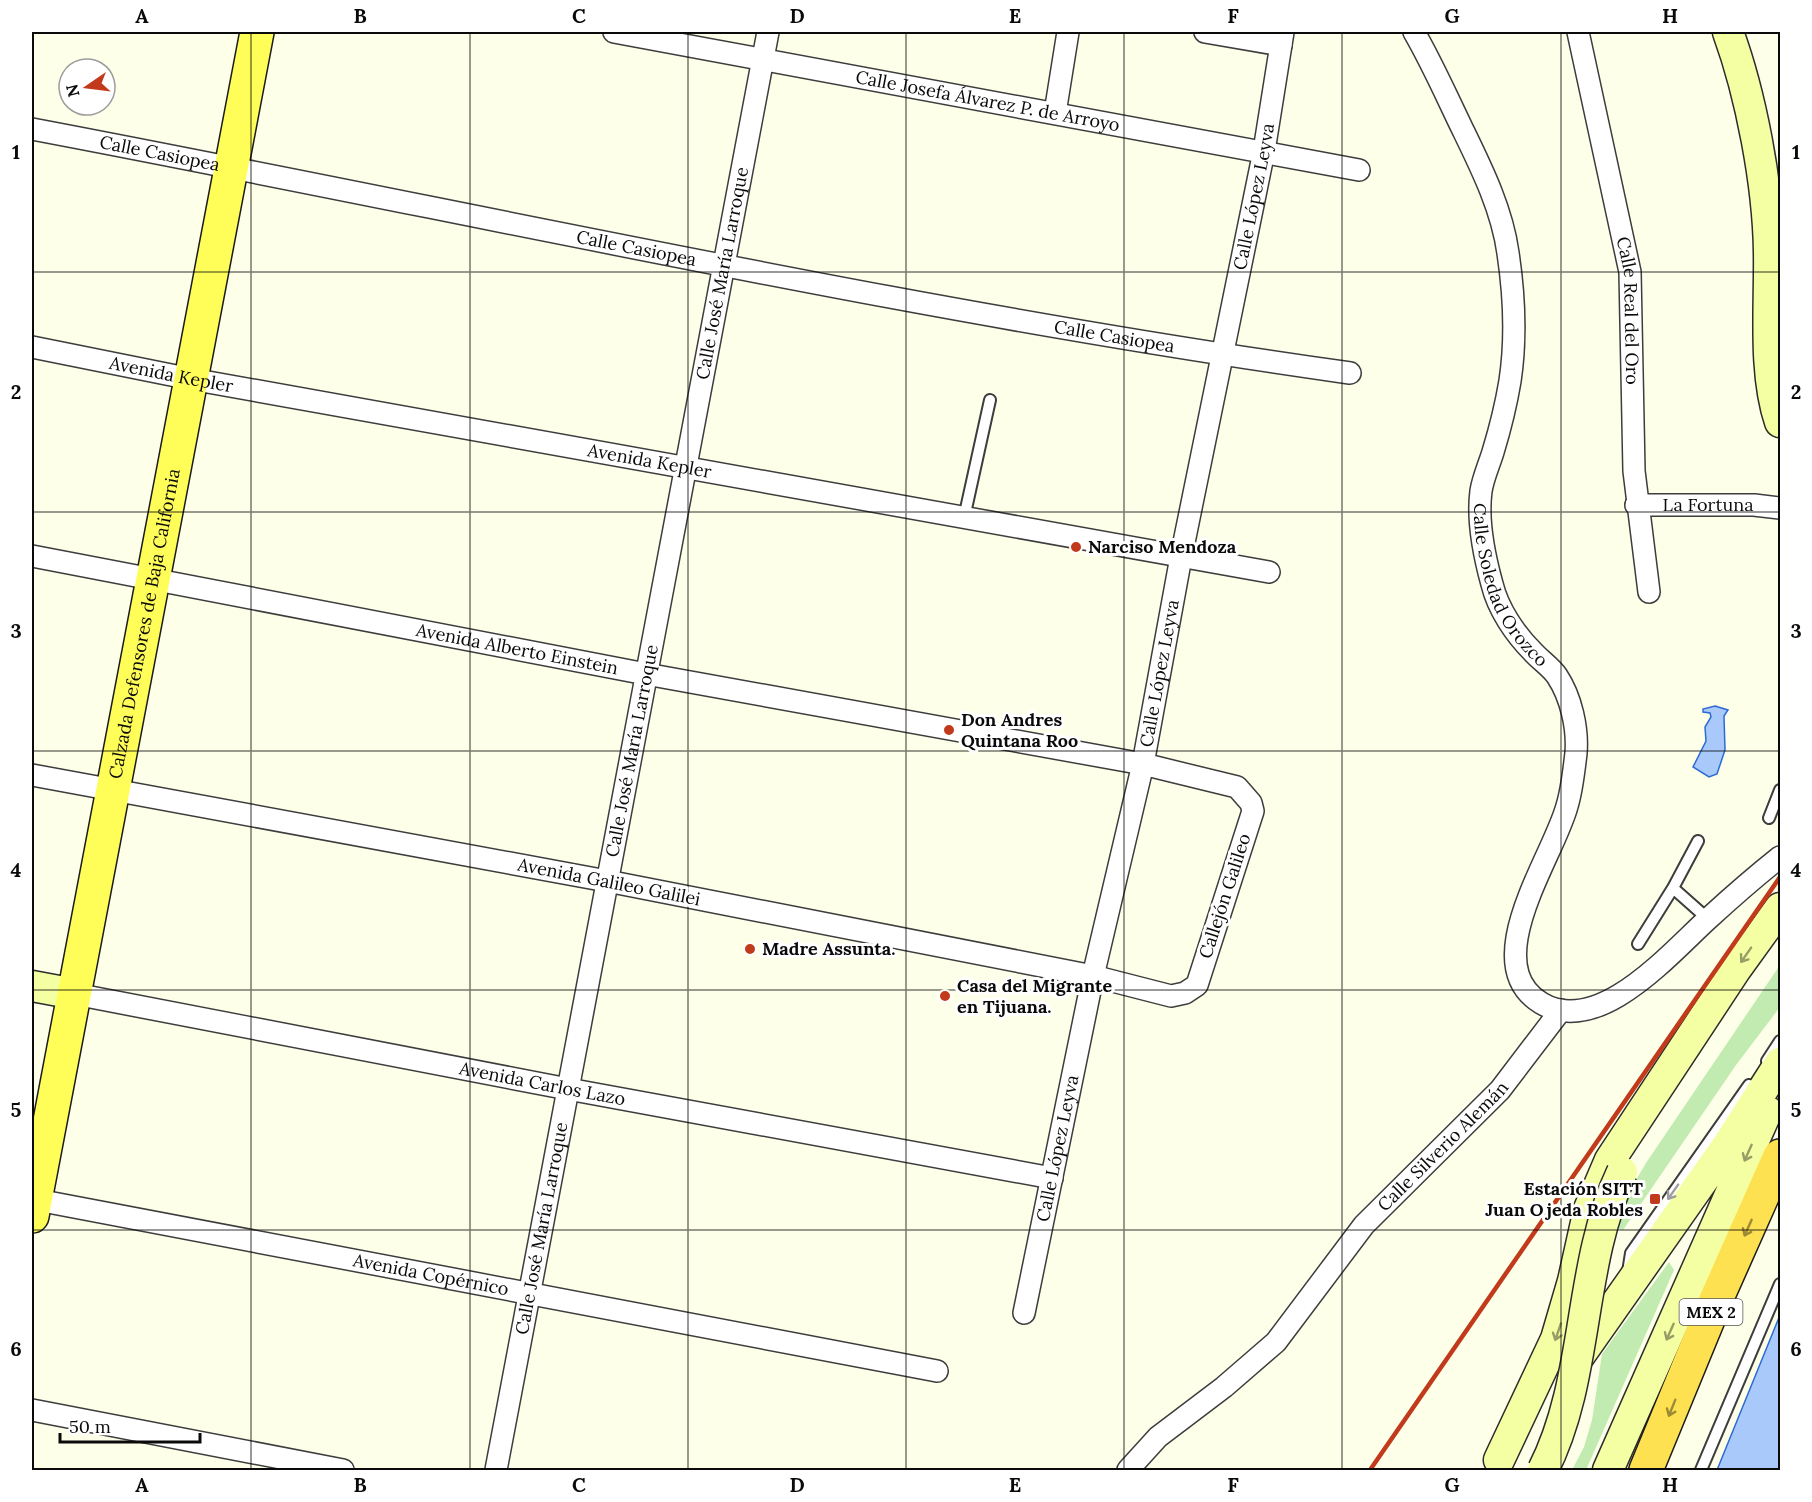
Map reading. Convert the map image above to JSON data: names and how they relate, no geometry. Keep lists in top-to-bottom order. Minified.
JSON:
{"streets":{"highway":["MEX 2"],"main road":["Calzada Defensores de Baja California","Avenida Carlos Lazo"],"street":["Calle Josefa Álvarez P. de Arroyo","Calle Casiopea","Calle López Leyva","Calle José María Larroque","Calle Real del Oro","Avenida Kepler","La Fortuna","Calle Soledad Orozco","Avenida Alberto Einstein","Avenida Galileo Galilei","Callejón Galileo","Calle Silverio Alemán","Avenida Copérnico"]},"crossings":[["Calle Josefa Álvarez P. de Arroyo","Calle López Leyva"],["Calle Josefa Álvarez P. de Arroyo","Calle José María Larroque"],["Calle Casiopea","Calle López Leyva"],["Calle Casiopea","Calle José María Larroque"],["Calle Casiopea","Calzada Defensores de Baja California"],["Calle López Leyva","Avenida Kepler"],["Calle López Leyva","Avenida Alberto Einstein"],["Calle López Leyva","Avenida Galileo Galilei"],["Calle López Leyva","Avenida Carlos Lazo"],["Calle José María Larroque","Avenida Kepler"],["Calle José María Larroque","Avenida Alberto Einstein"],["Calle José María Larroque","Avenida Galileo Galilei"],["Calle José María Larroque","Avenida Carlos Lazo"],["Calle José María Larroque","Avenida Copérnico"],["Calle Real del Oro","La Fortuna"],["Avenida Kepler","Calzada Defensores de Baja California"],["Calle Soledad Orozco","Calle Silverio Alemán"],["Calzada Defensores de Baja California","Avenida Alberto Einstein"],["Calzada Defensores de Baja California","Avenida Galileo Galilei"],["Calzada Defensores de Baja California","Avenida Carlos Lazo"],["Calzada Defensores de Baja California","Avenida Copérnico"],["Avenida Alberto Einstein","Callejón Galileo"],["Avenida Galileo Galilei","Callejón Galileo"]],"places":{"other":["Narciso Mendoza","Don Andres Quintana Roo","Madre Assunta.","Casa del Migrante en Tijuana."],"transit":["Estación SITT Juan Ojeda Robles"]},"scale_bar":"50 m","north":"left","grid":{"columns":["A","B","C","D","E","F","G","H"],"rows":["1","2","3","4","5","6"]}}
